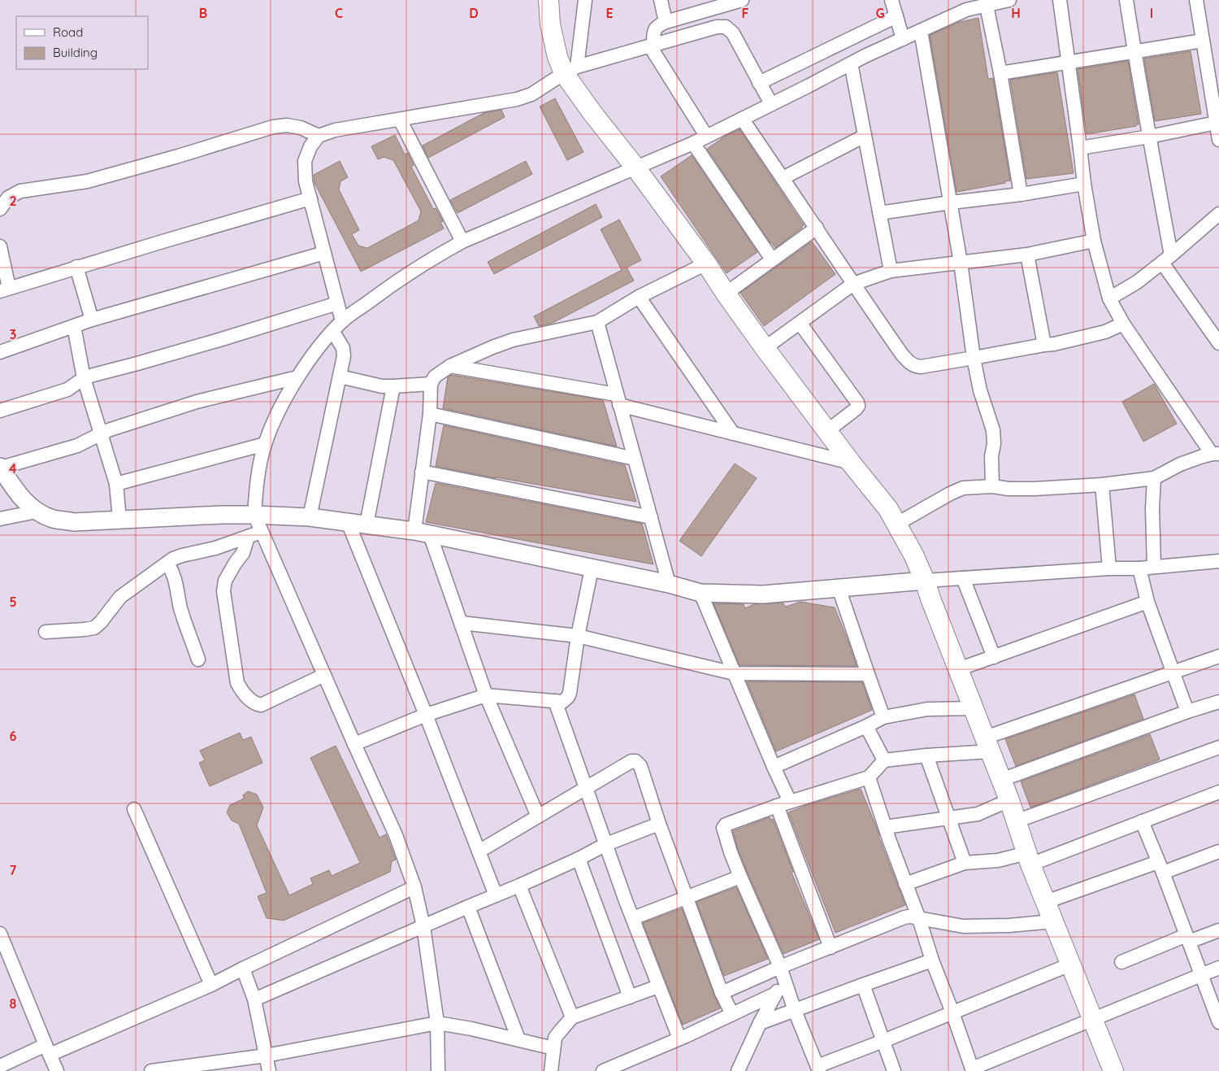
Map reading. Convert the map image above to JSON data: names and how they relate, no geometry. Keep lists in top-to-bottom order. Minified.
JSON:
{"legend":["Road","Building"],"grid":{"columns":["B","C","D","E","F","G","H","I"],"rows":["2","3","4","5","6","7","8"]}}
